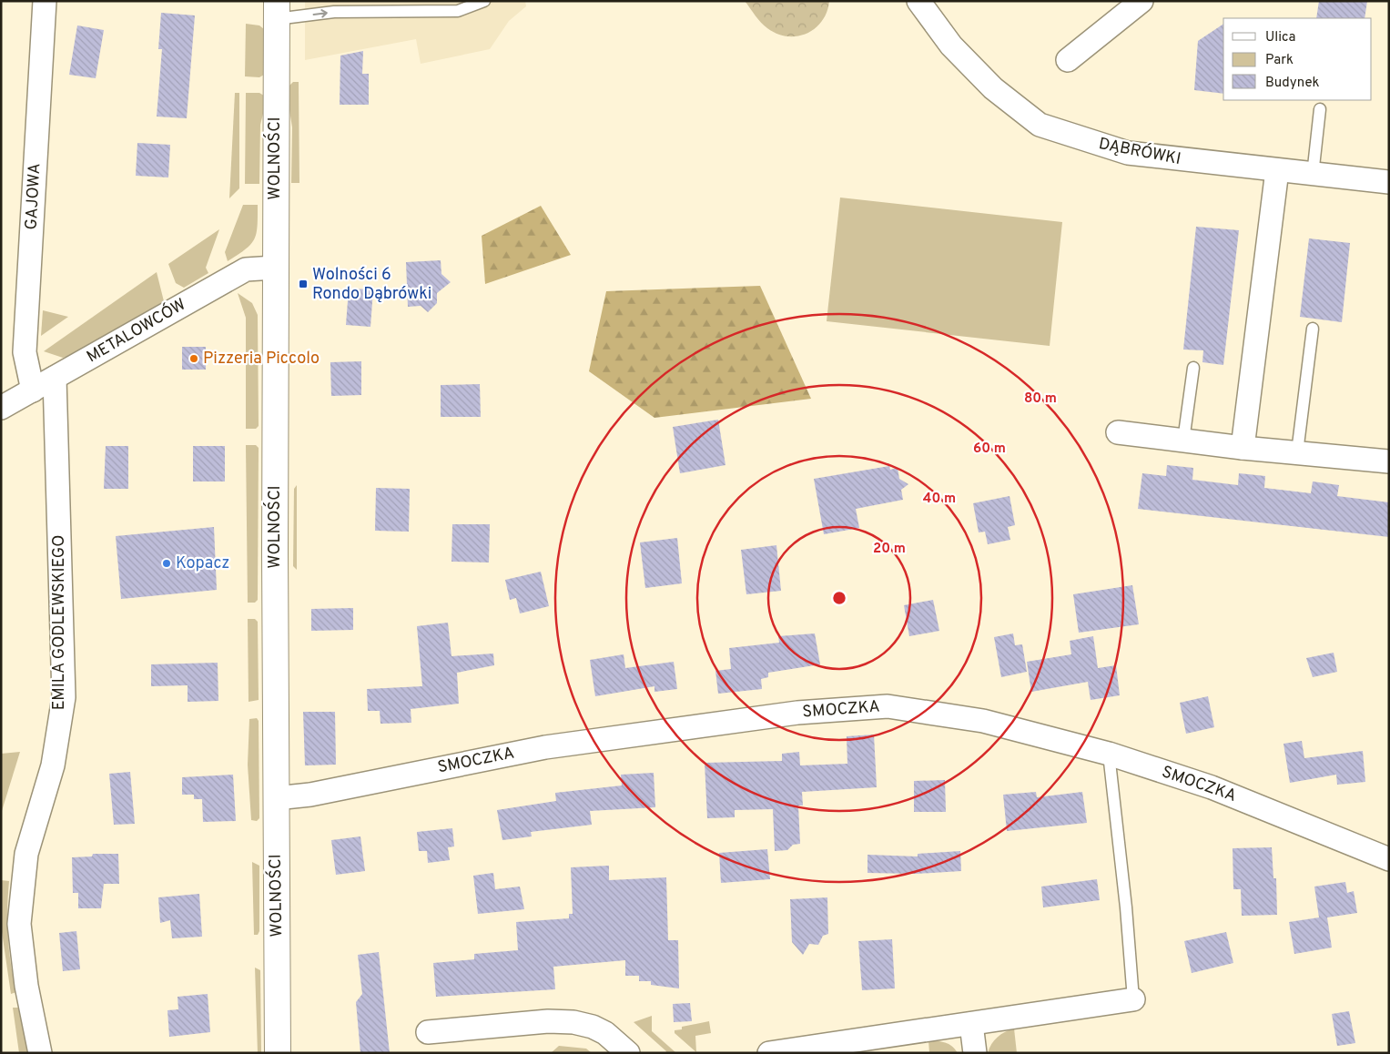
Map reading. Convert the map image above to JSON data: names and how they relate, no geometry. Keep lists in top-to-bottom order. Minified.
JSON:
{"streets":{"main road":["WOLNOŚCI"],"street":["DĄBRÓWKI","GAJOWA","METALOWCÓW","EMILA GODLEWSKIEGO","SMOCZKA"]},"crossings":[["WOLNOŚCI","METALOWCÓW"],["WOLNOŚCI","SMOCZKA"],["GAJOWA","METALOWCÓW"],["METALOWCÓW","EMILA GODLEWSKIEGO"]],"places":{"transit":["Wolności 6 Rondo Dąbrówki"],"other":["Pizzeria Piccolo","Kopacz"]},"legend":["Ulica","Park","Budynek"],"rings":["80 m","60 m","40 m","20 m"]}
